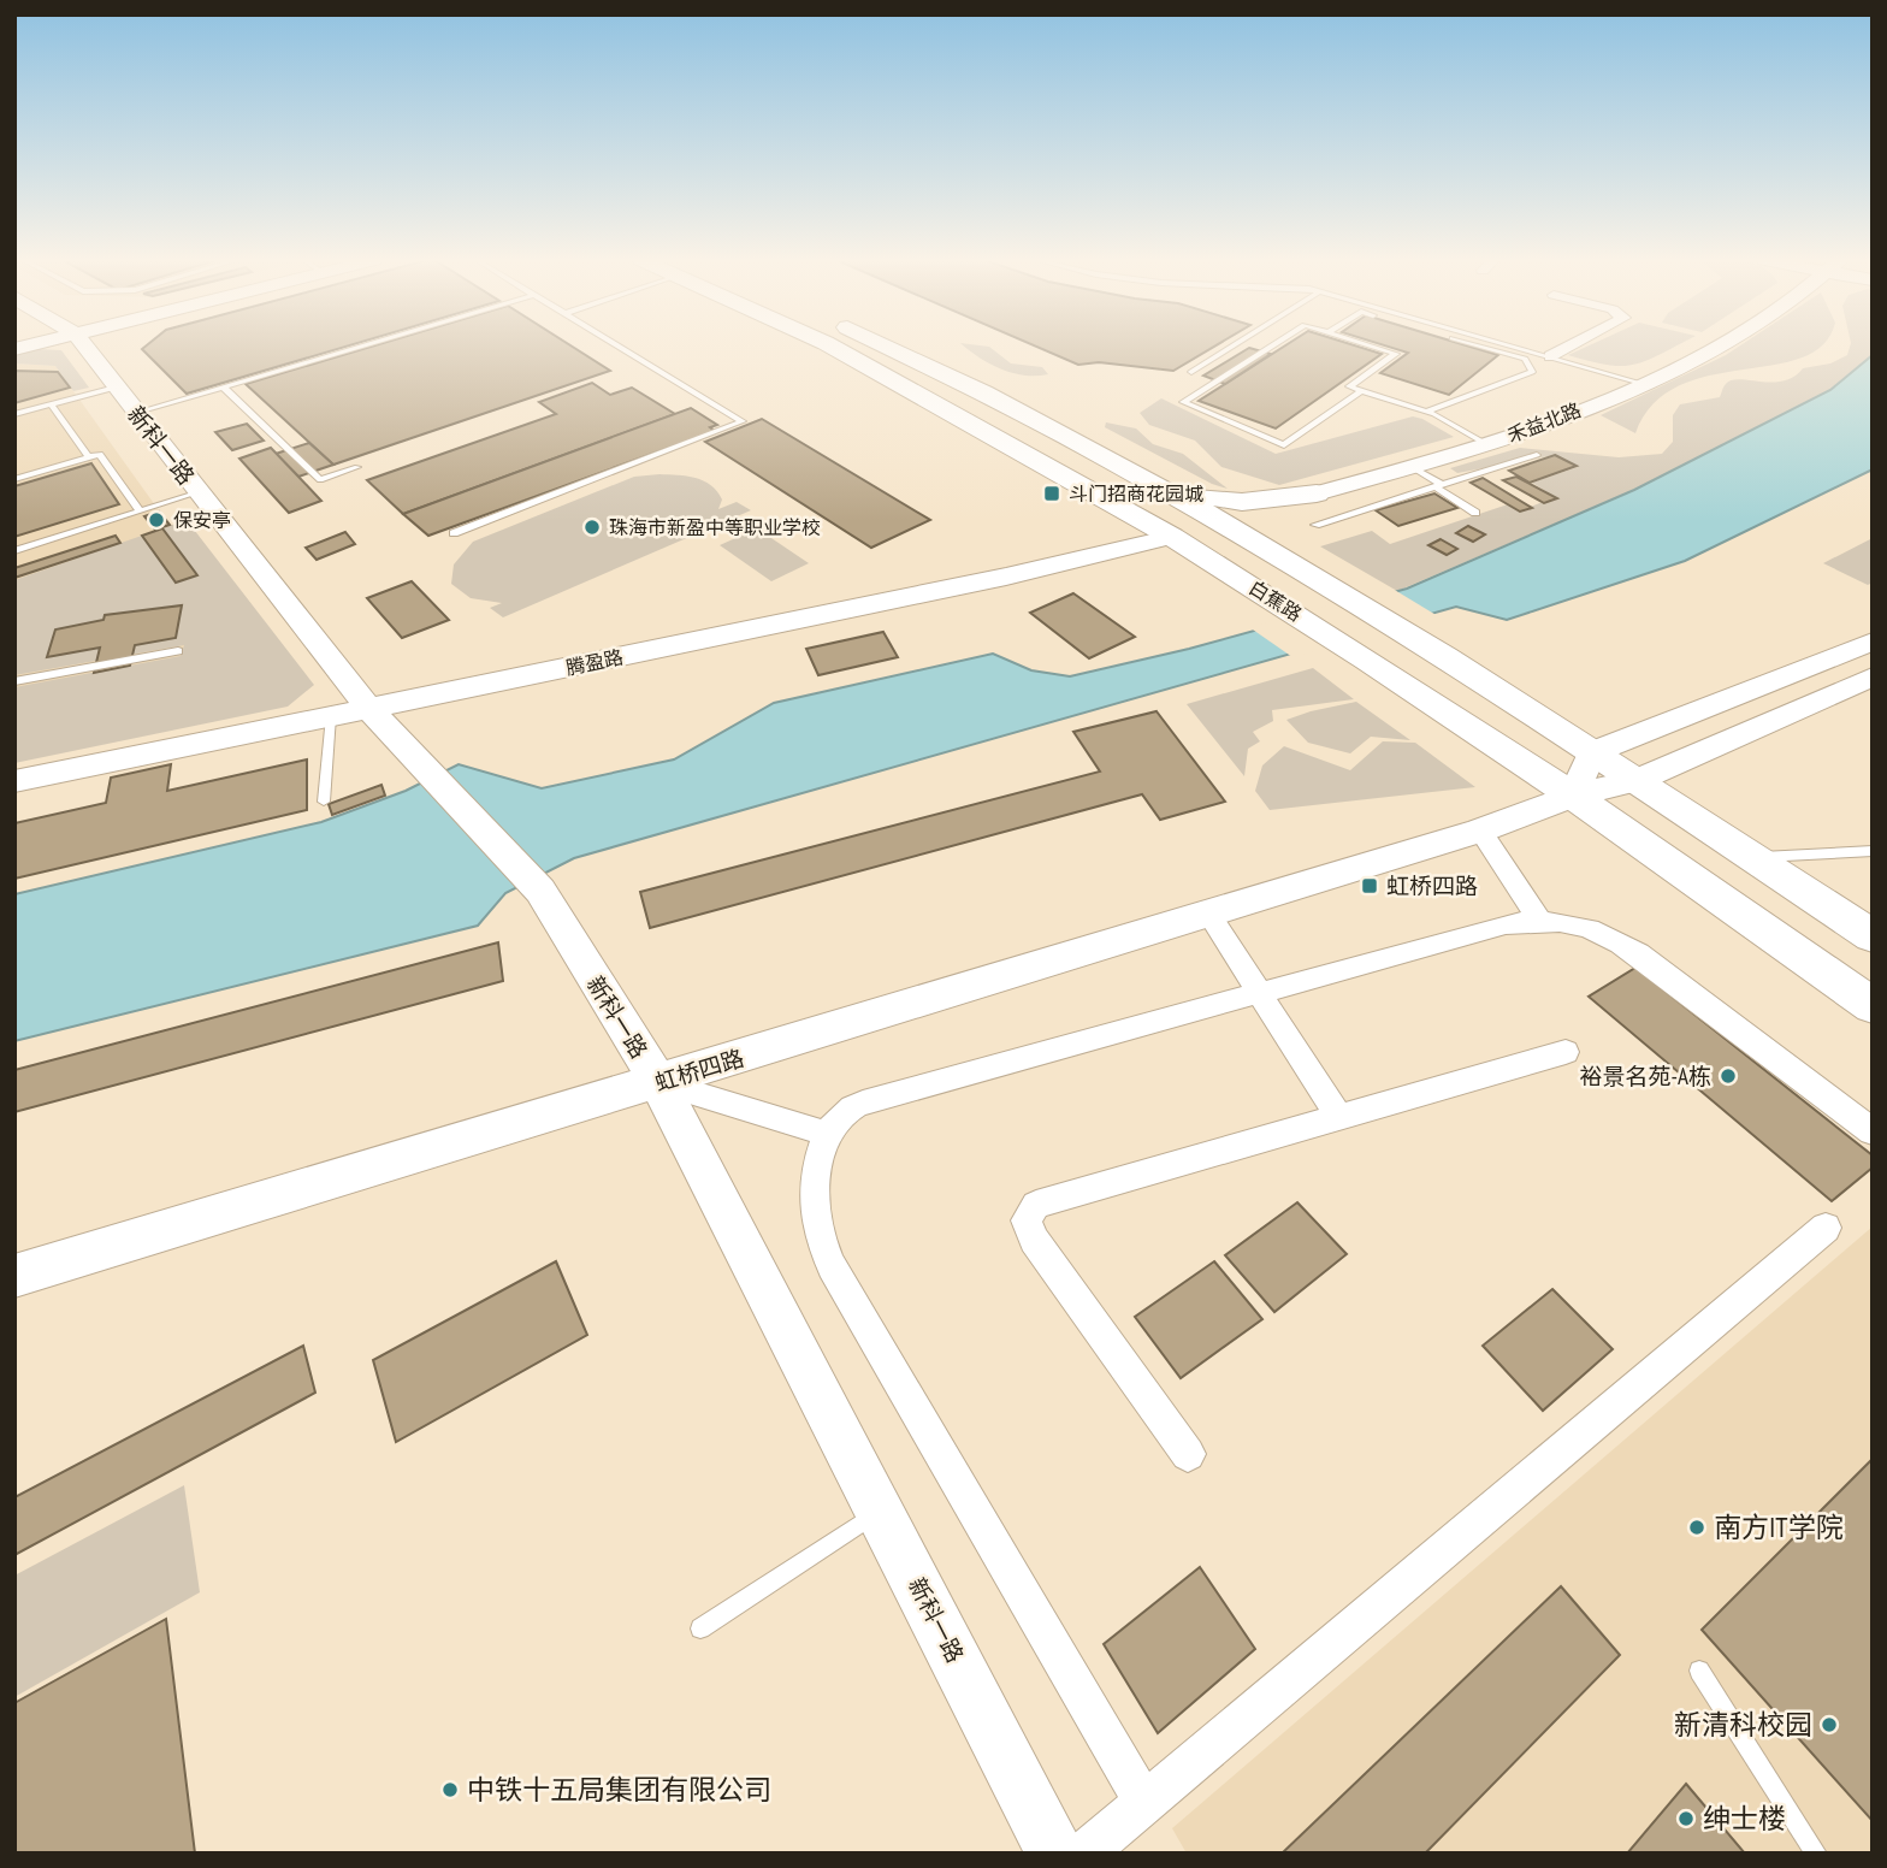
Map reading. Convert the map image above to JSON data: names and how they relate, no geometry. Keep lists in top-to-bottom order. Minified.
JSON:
{"streets":{"main road":["白蕉路"],"street":["禾益北路","新科一路","腾盈路","虹桥四路"]},"crossings":[["新科一路","腾盈路"],["新科一路","虹桥四路"],["白蕉路","腾盈路"],["白蕉路","虹桥四路"]],"places":{"transit":["斗门招商花园城","虹桥四路"],"other":["保安亭","珠海市新盈中等职业学校","裕景名苑-A栋","南方IT学院","新清科校园","中铁十五局集团有限公司","绅士楼"]}}
